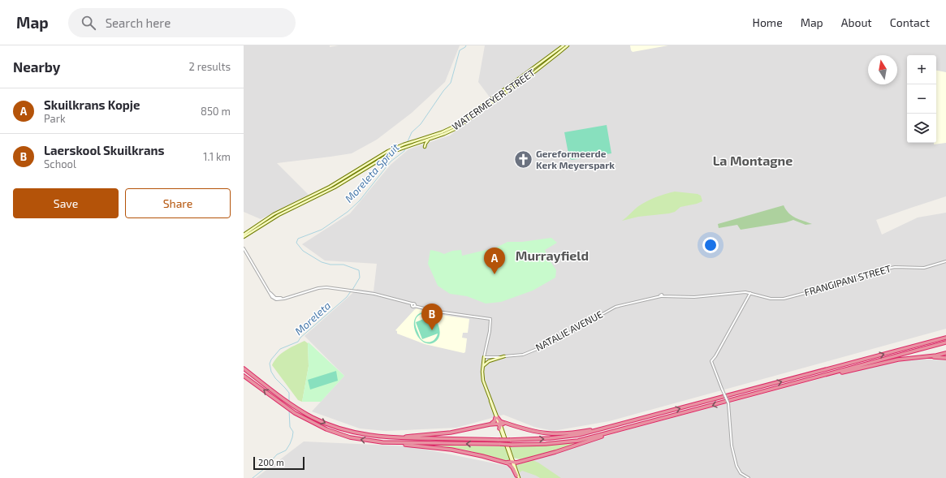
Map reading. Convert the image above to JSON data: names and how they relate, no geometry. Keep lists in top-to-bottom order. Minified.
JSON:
{"streets":{"main road":["WATERMEYER STREET"],"street":["FRANGIPANI STREET","NATALIE AVENUE"]},"crossings":[["FRANGIPANI STREET","NATALIE AVENUE"]],"districts":["La Montagne","Murrayfield"],"water":["Moreleta Spruit","Moreleta"],"places":{"church":["Gereformeerde Kerk Meyerspark"]},"scale_bar":"200 m","north":"top","page":{"header":"Map","search":"Search here","nav":["Home","Map","About","Contact"],"heading":["Nearby","2 results"],"map_buttons":["+","−"],"list":[{"mark":"A","name":"Skuilkrans Kopje","note":"Park","value":"850 m"},{"mark":"B","name":"Laerskool Skuilkrans","note":"School","value":"1.1 km"}],"buttons":["Save","Share"],"pins":["A","B"],"scale":"200 m"}}
